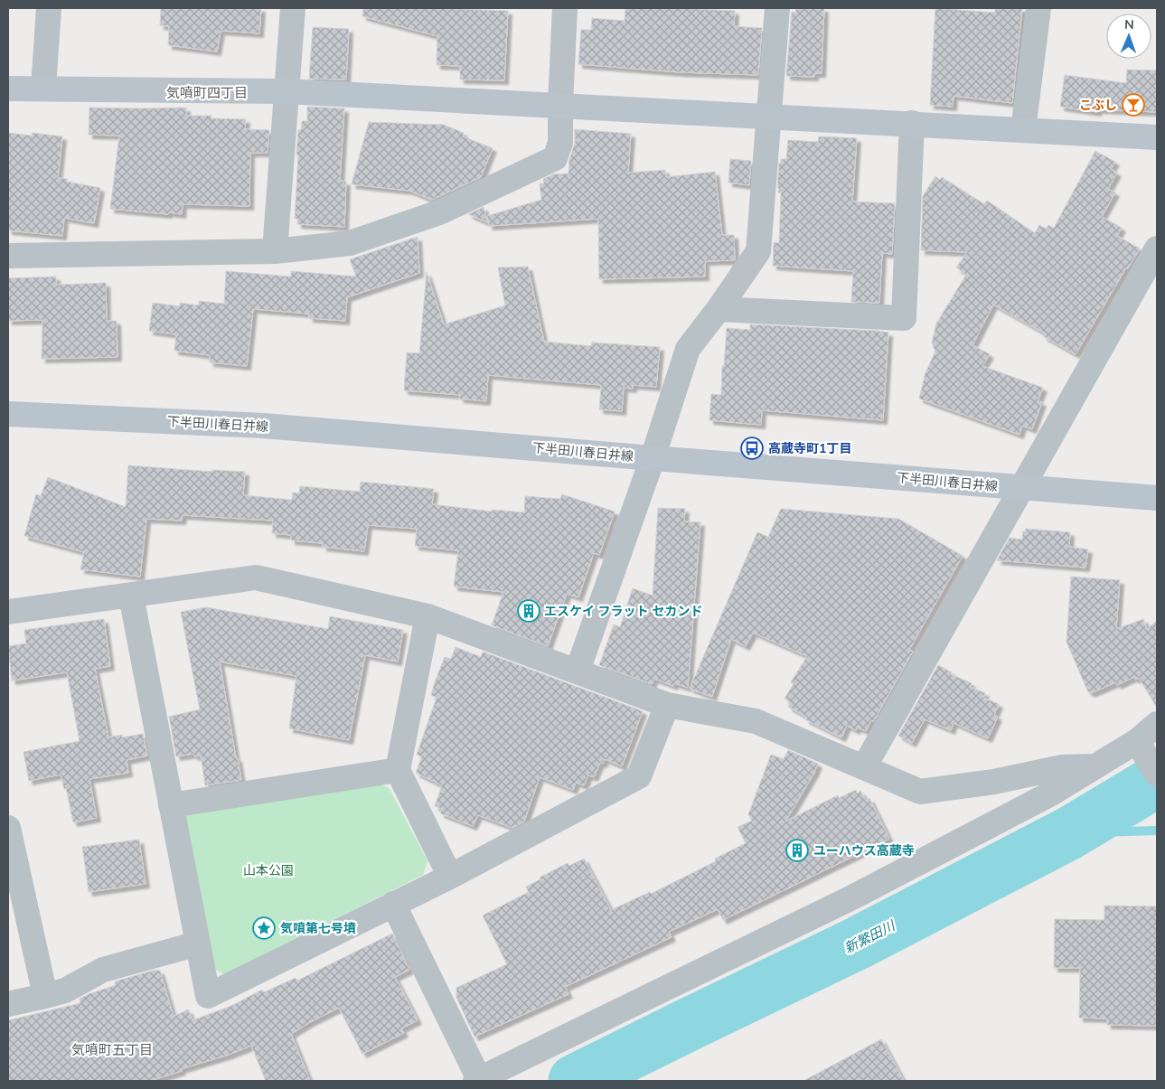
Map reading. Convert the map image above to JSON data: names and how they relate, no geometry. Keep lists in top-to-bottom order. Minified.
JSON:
{"streets":{"street":["下半田川春日井線"]},"districts":["気噴町四丁目","気噴町五丁目"],"water":["新繁田川"],"parks":["山本公園"],"places":{"bar":["こぶし"],"bus stop":["高蔵寺町1丁目"],"building":["エスケイ フラット セカンド","ユーハウス高蔵寺"],"place":["気噴第七号墳"]},"north":"top"}
